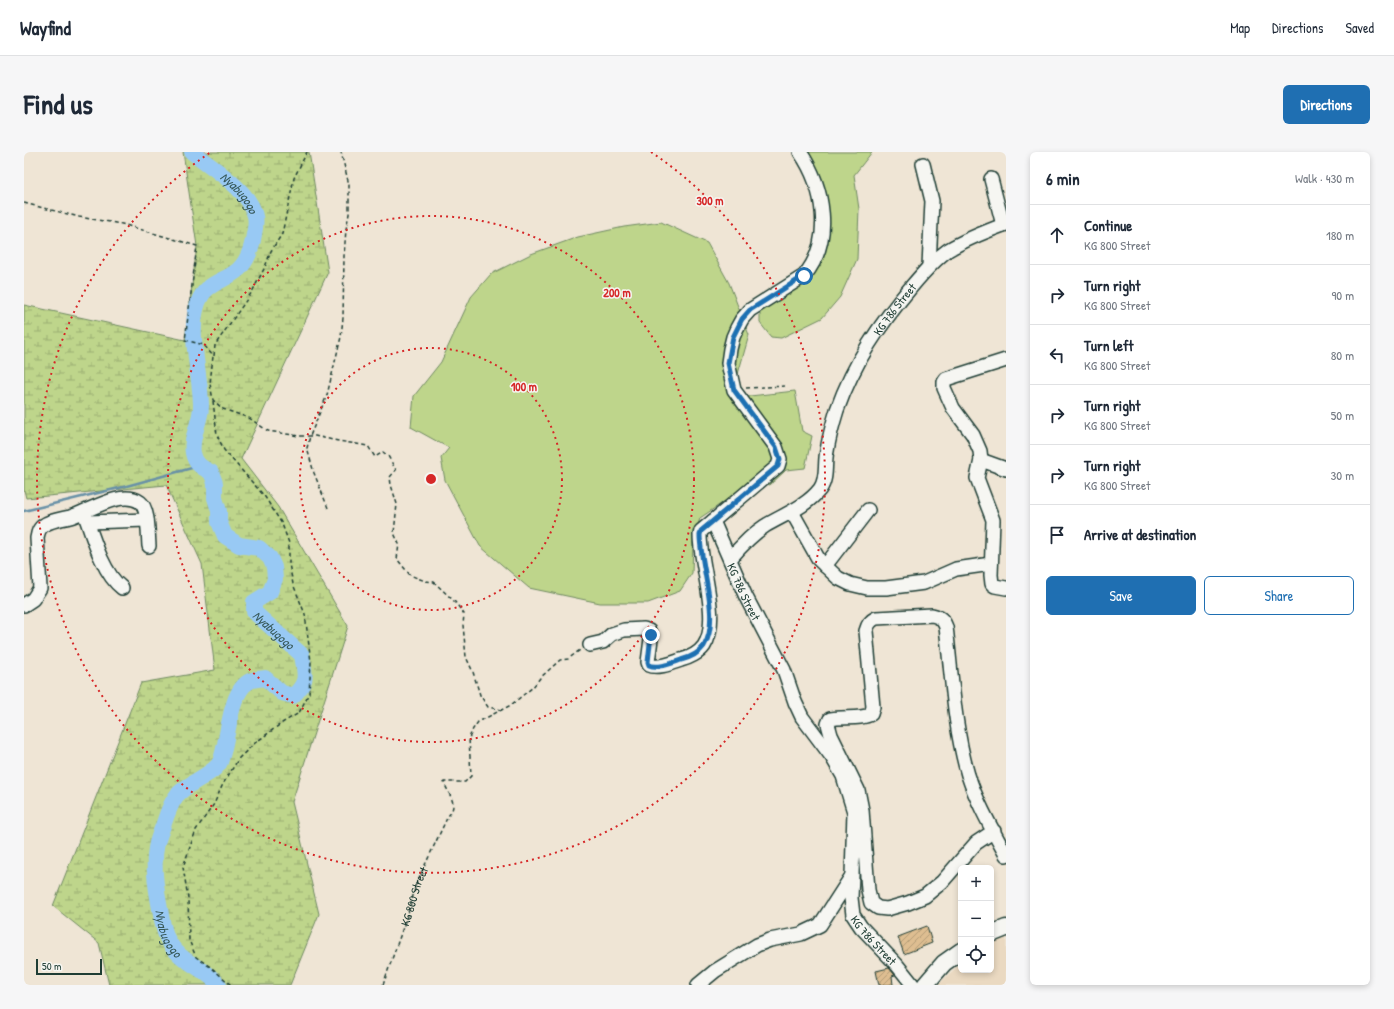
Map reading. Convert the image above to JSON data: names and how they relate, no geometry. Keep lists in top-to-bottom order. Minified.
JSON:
{"streets":{"street":["KG 786 Street"],"path":["KG 800 Street"]},"water":["Nyabugogo"],"scale_bar":"50 m","page":{"header":"Wayfind","nav":["Map","Directions","Saved"],"title":"Find us","buttons":["Directions",["Save","Share"]],"heading":["6 min","Walk · 430 m"],"list":[["Continue","KG 800 Street","180 m"],["Turn right","KG 800 Street","90 m"],["Turn left","KG 800 Street","80 m"],["Turn right","KG 800 Street","50 m"],["Turn right","KG 800 Street","30 m"],"Arrive at destination"],"map_buttons":["+","−"],"scale":"50 m"},"rings":["300 m","200 m","100 m"]}
